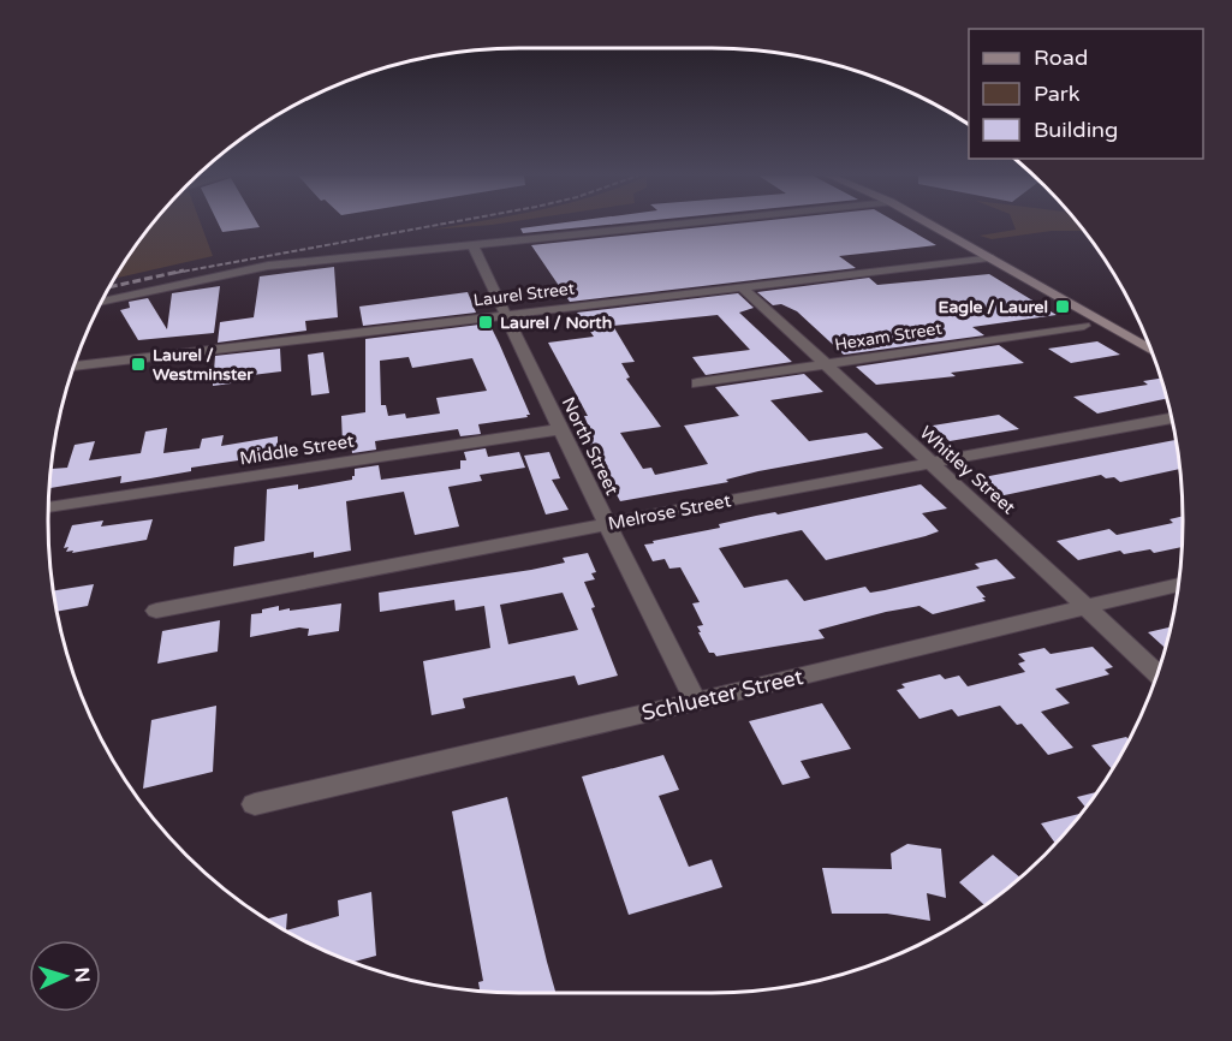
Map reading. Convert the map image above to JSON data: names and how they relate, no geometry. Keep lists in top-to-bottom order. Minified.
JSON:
{"streets":{"street":["Laurel Street","Hexam Street","North Street","Middle Street","Whitley Street","Melrose Street","Schlueter Street"]},"crossings":[["Laurel Street","North Street"],["Laurel Street","Whitley Street"],["Hexam Street","Whitley Street"],["North Street","Middle Street"],["North Street","Melrose Street"],["North Street","Schlueter Street"],["Whitley Street","Melrose Street"],["Whitley Street","Schlueter Street"]],"places":{"transit":["Eagle / Laurel","Laurel / North","Laurel / Westminster"]},"legend":["Road","Park","Building"],"north":"right"}
